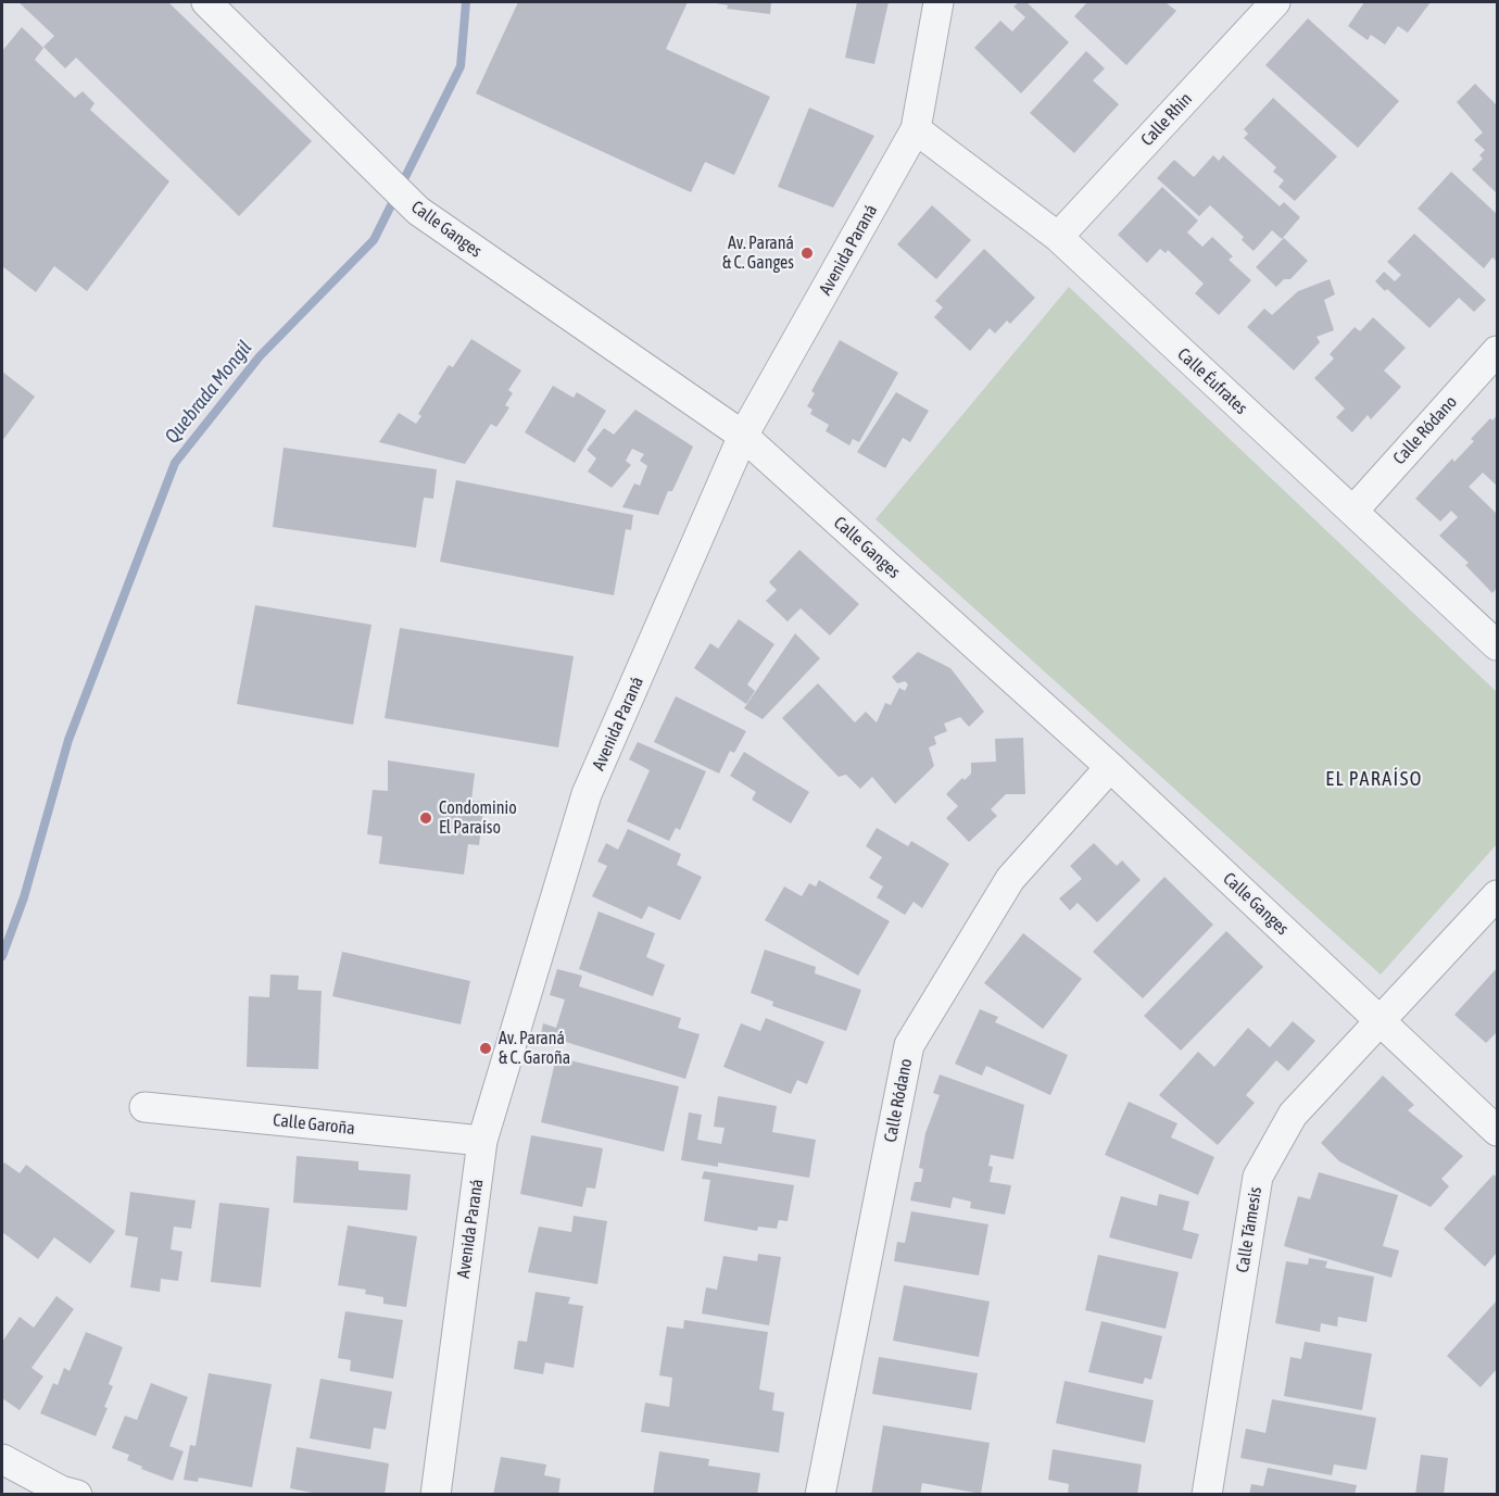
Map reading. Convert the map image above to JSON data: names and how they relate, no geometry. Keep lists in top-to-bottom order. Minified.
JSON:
{"streets":{"street":["Calle Rhin","Calle Ganges","Avenida Paraná","Calle Éufrates","Calle Ródano","Calle Garoña","Calle Támesis"]},"crossings":[["Calle Rhin","Calle Éufrates"],["Calle Ganges","Avenida Paraná"],["Calle Ganges","Calle Ródano"],["Calle Ganges","Calle Támesis"],["Avenida Paraná","Calle Éufrates"],["Avenida Paraná","Calle Garoña"],["Calle Éufrates","Calle Ródano"]],"districts":["EL PARAÍSO"],"water":["Quebrada Mongil"],"places":["Av. Paraná & C. Ganges","Condominio El Paraíso","Av. Paraná & C. Garoña"]}
